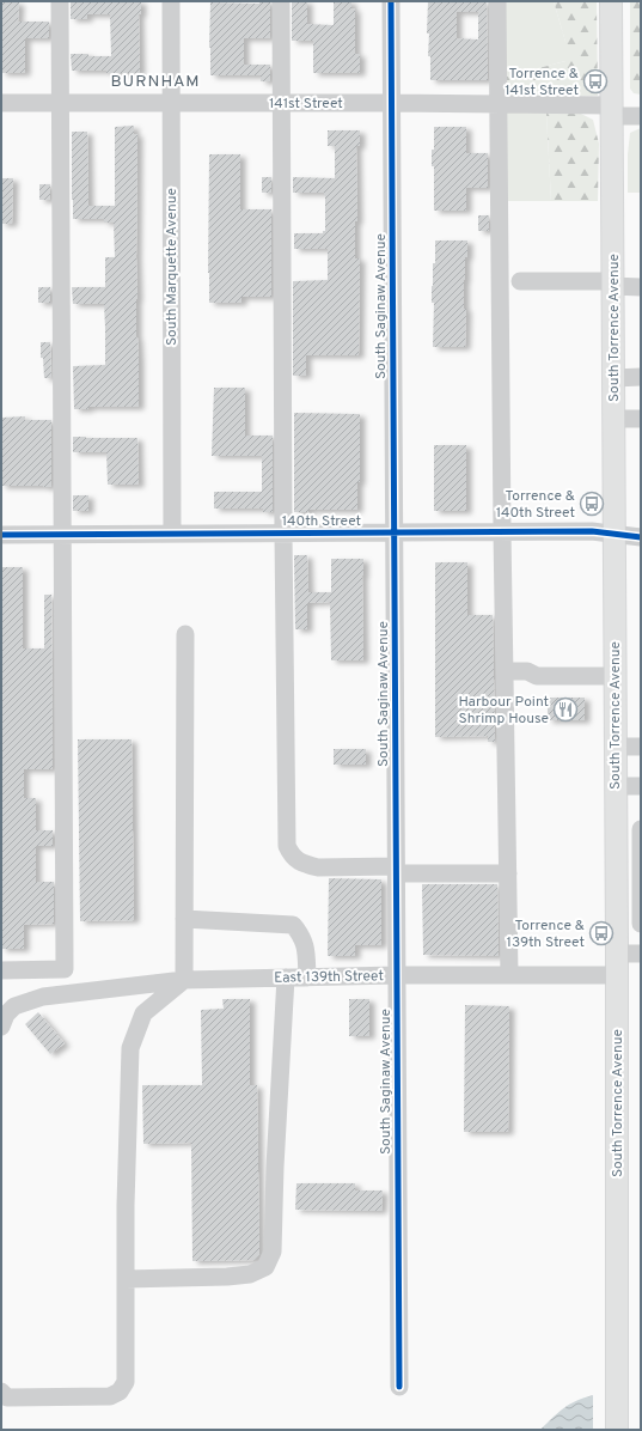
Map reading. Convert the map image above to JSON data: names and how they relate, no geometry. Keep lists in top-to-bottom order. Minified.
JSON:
{"streets":{"main road":["South Torrence Avenue"],"street":["141st Street","South Marquette Avenue","South Saginaw Avenue","140th Street","East 139th Street"]},"crossings":[["141st Street","South Marquette Avenue"],["141st Street","South Saginaw Avenue"],["141st Street","South Torrence Avenue"],["South Marquette Avenue","140th Street"],["South Saginaw Avenue","140th Street"],["South Saginaw Avenue","East 139th Street"],["South Torrence Avenue","140th Street"],["South Torrence Avenue","East 139th Street"]],"districts":["BURNHAM"],"places":{"bus stop":["Torrence & 141st Street","Torrence & 140th Street","Torrence & 139th Street"],"restaurant":["Harbour Point Shrimp House"]}}
